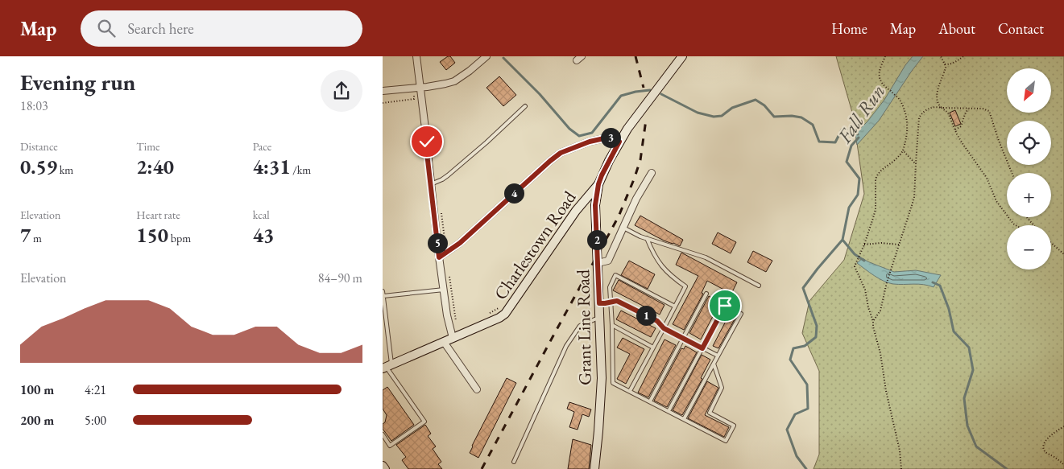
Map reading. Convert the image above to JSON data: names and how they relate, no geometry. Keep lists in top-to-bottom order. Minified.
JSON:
{"streets":{"street":["Charlestown Road","Grant Line Road"]},"crossings":[["Charlestown Road","Grant Line Road"]],"water":["Fall Run"],"north":"bottom left","page":{"header":"Map","search":"Search here","nav":["Home","Map","About","Contact"],"heading":["Evening run","18:03"],"map_buttons":["+","−"],"stats":[["Distance","0.59 km"],["Time","2:40"],["Pace","4:31 /km"],["Elevation","7 m"],["Heart rate","150 bpm"],["kcal","43"]],"pins":["3","4","2","5","1"],"chart":["Elevation","84–90 m"],"list":[{"name":"100 m","note":"4:21"},{"name":"200 m","note":"5:00"}]}}
